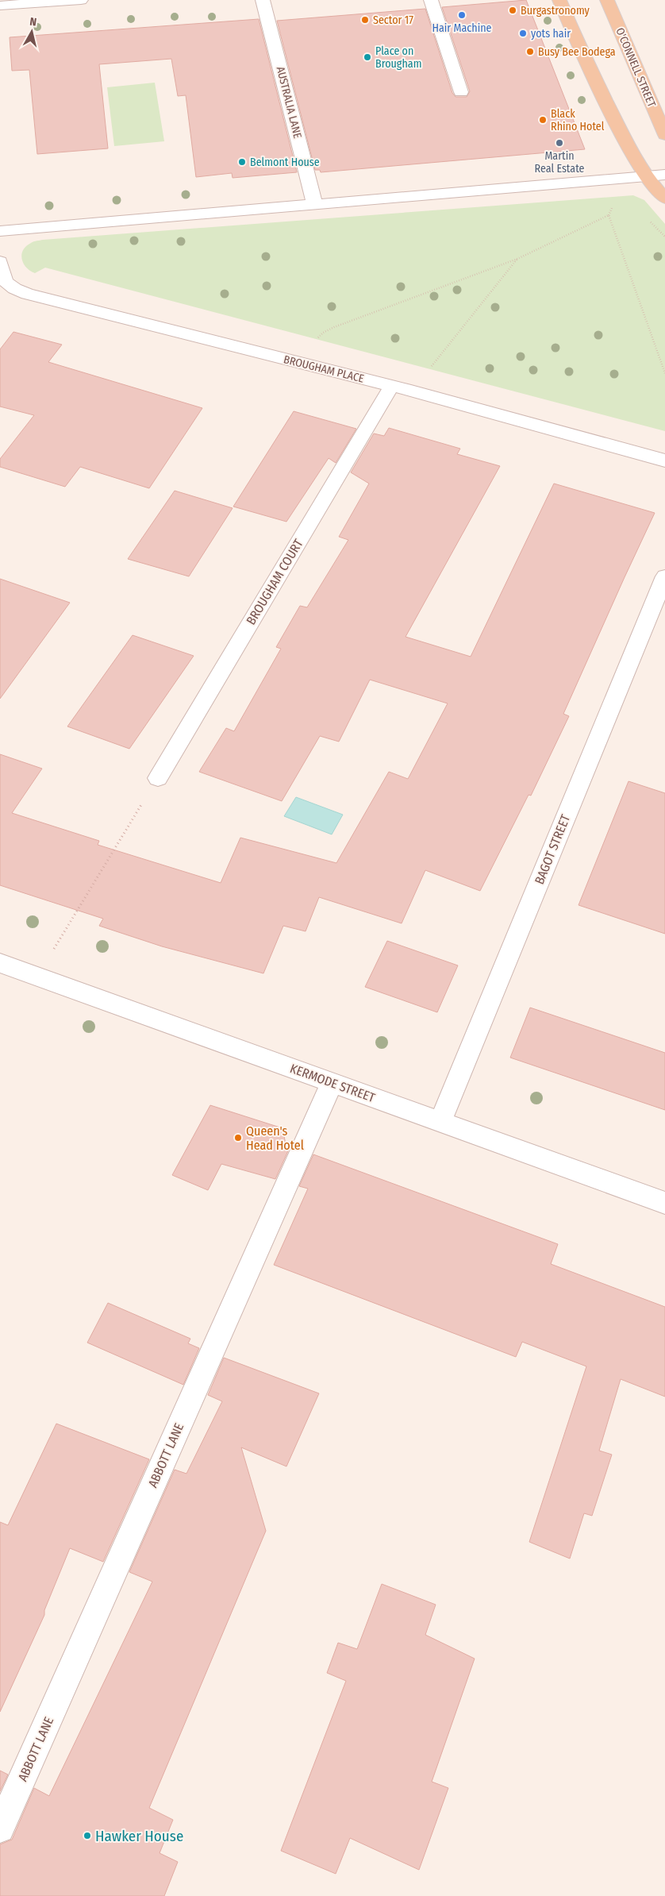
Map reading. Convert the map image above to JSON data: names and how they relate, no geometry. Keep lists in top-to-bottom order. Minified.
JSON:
{"streets":{"main road":["O'CONNELL STREET"],"street":["AUSTRALIA LANE","BROUGHAM PLACE","BROUGHAM COURT","BAGOT STREET","KERMODE STREET","ABBOTT LANE"]},"crossings":[["BROUGHAM PLACE","BROUGHAM COURT"],["BAGOT STREET","KERMODE STREET"],["KERMODE STREET","ABBOTT LANE"]],"places":["Burgastronomy","Hair Machine","Sector 17","yots hair","Busy Bee Bodega","Place on Brougham","Black Rhino Hotel","Martin Real Estate","Belmont House","Queen's Head Hotel","Hawker House"],"north":"top"}
